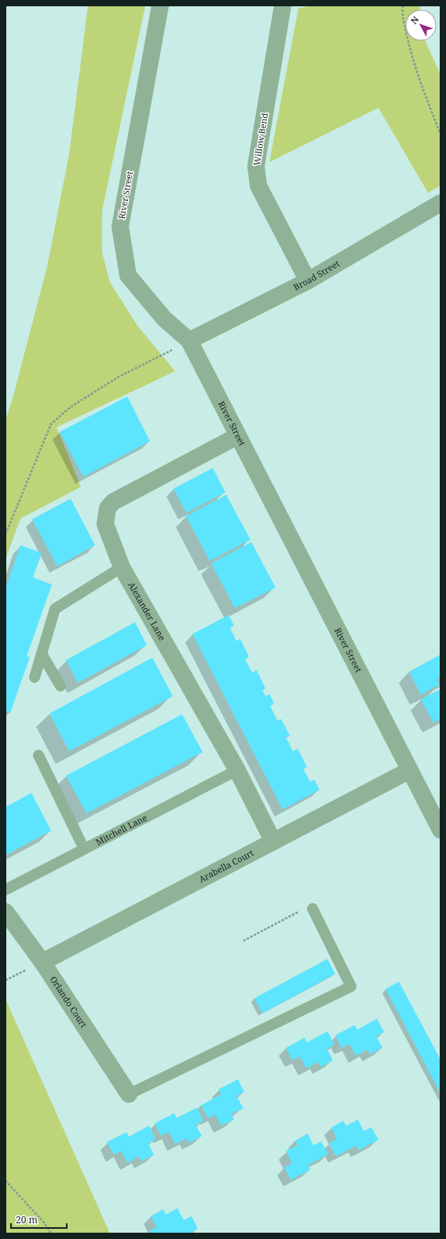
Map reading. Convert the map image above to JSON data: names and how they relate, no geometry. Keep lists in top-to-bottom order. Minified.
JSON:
{"streets":{"street":["Willow Bend","River Street","Broad Street","Alexander Lane","Arabella Court","Orlando Court"],"lane":["Mitchell Lane"]},"crossings":[["Willow Bend","Broad Street"],["River Street","Broad Street"],["River Street","Alexander Lane"],["River Street","Arabella Court"],["Alexander Lane","Mitchell Lane"],["Alexander Lane","Arabella Court"],["Arabella Court","Orlando Court"]],"scale_bar":"20 m","north":"top left"}
